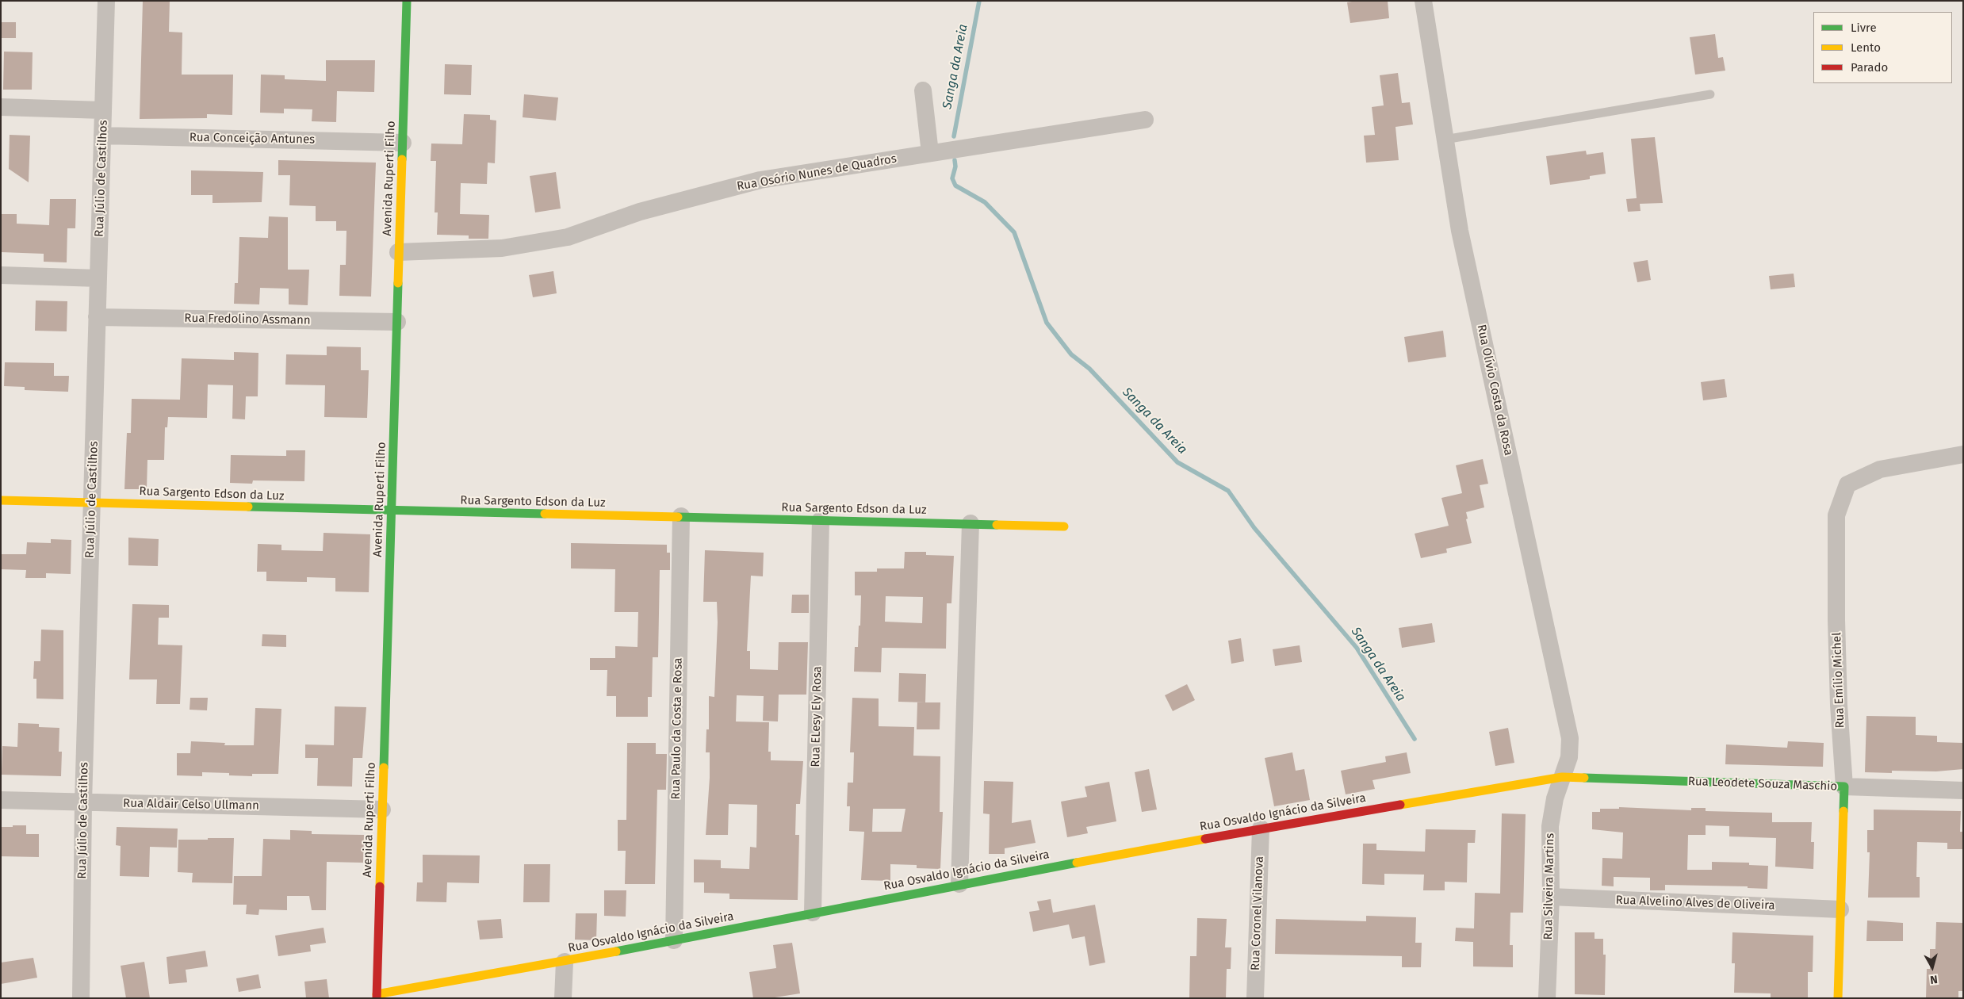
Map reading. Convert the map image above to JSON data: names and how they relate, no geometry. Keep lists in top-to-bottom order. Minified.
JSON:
{"streets":{"street":["Rua Conceição Antunes","Rua Osório Nunes de Quadros","Rua Júlio de Castilhos","Avenida Ruperti Filho","Rua Fredolino Assmann","Rua Olívio Costa da Rosa","Rua Sargento Edson da Luz","Rua Emílio Michel","Rua ELesy Ely Rosa","Rua Paulo da Costa e Rosa","Rua Leodete Souza Maschio","Rua Aldair Celso Ullmann","Rua Osvaldo Ignácio da Silveira","Rua Silveira Martins","Rua Alvelino Alves de Oliveira","Rua Coronel Vilanova"]},"crossings":[["Rua Conceição Antunes","Rua Júlio de Castilhos"],["Rua Conceição Antunes","Avenida Ruperti Filho"],["Rua Osório Nunes de Quadros","Avenida Ruperti Filho"],["Rua Júlio de Castilhos","Rua Fredolino Assmann"],["Rua Júlio de Castilhos","Rua Sargento Edson da Luz"],["Rua Júlio de Castilhos","Rua Aldair Celso Ullmann"],["Avenida Ruperti Filho","Rua Fredolino Assmann"],["Avenida Ruperti Filho","Rua Sargento Edson da Luz"],["Avenida Ruperti Filho","Rua Aldair Celso Ullmann"],["Avenida Ruperti Filho","Rua Osvaldo Ignácio da Silveira"],["Rua Olívio Costa da Rosa","Rua Leodete Souza Maschio"],["Rua Olívio Costa da Rosa","Rua Osvaldo Ignácio da Silveira"],["Rua Olívio Costa da Rosa","Rua Silveira Martins"],["Rua Sargento Edson da Luz","Rua ELesy Ely Rosa"],["Rua Sargento Edson da Luz","Rua Paulo da Costa e Rosa"],["Rua Emílio Michel","Rua Leodete Souza Maschio"],["Rua Emílio Michel","Rua Alvelino Alves de Oliveira"],["Rua ELesy Ely Rosa","Rua Osvaldo Ignácio da Silveira"],["Rua Paulo da Costa e Rosa","Rua Osvaldo Ignácio da Silveira"],["Rua Leodete Souza Maschio","Rua Osvaldo Ignácio da Silveira"],["Rua Leodete Souza Maschio","Rua Silveira Martins"],["Rua Osvaldo Ignácio da Silveira","Rua Silveira Martins"],["Rua Osvaldo Ignácio da Silveira","Rua Coronel Vilanova"],["Rua Silveira Martins","Rua Alvelino Alves de Oliveira"]],"water":["Sanga da Areia"],"legend":["Livre","Lento","Parado"],"north":"bottom"}
